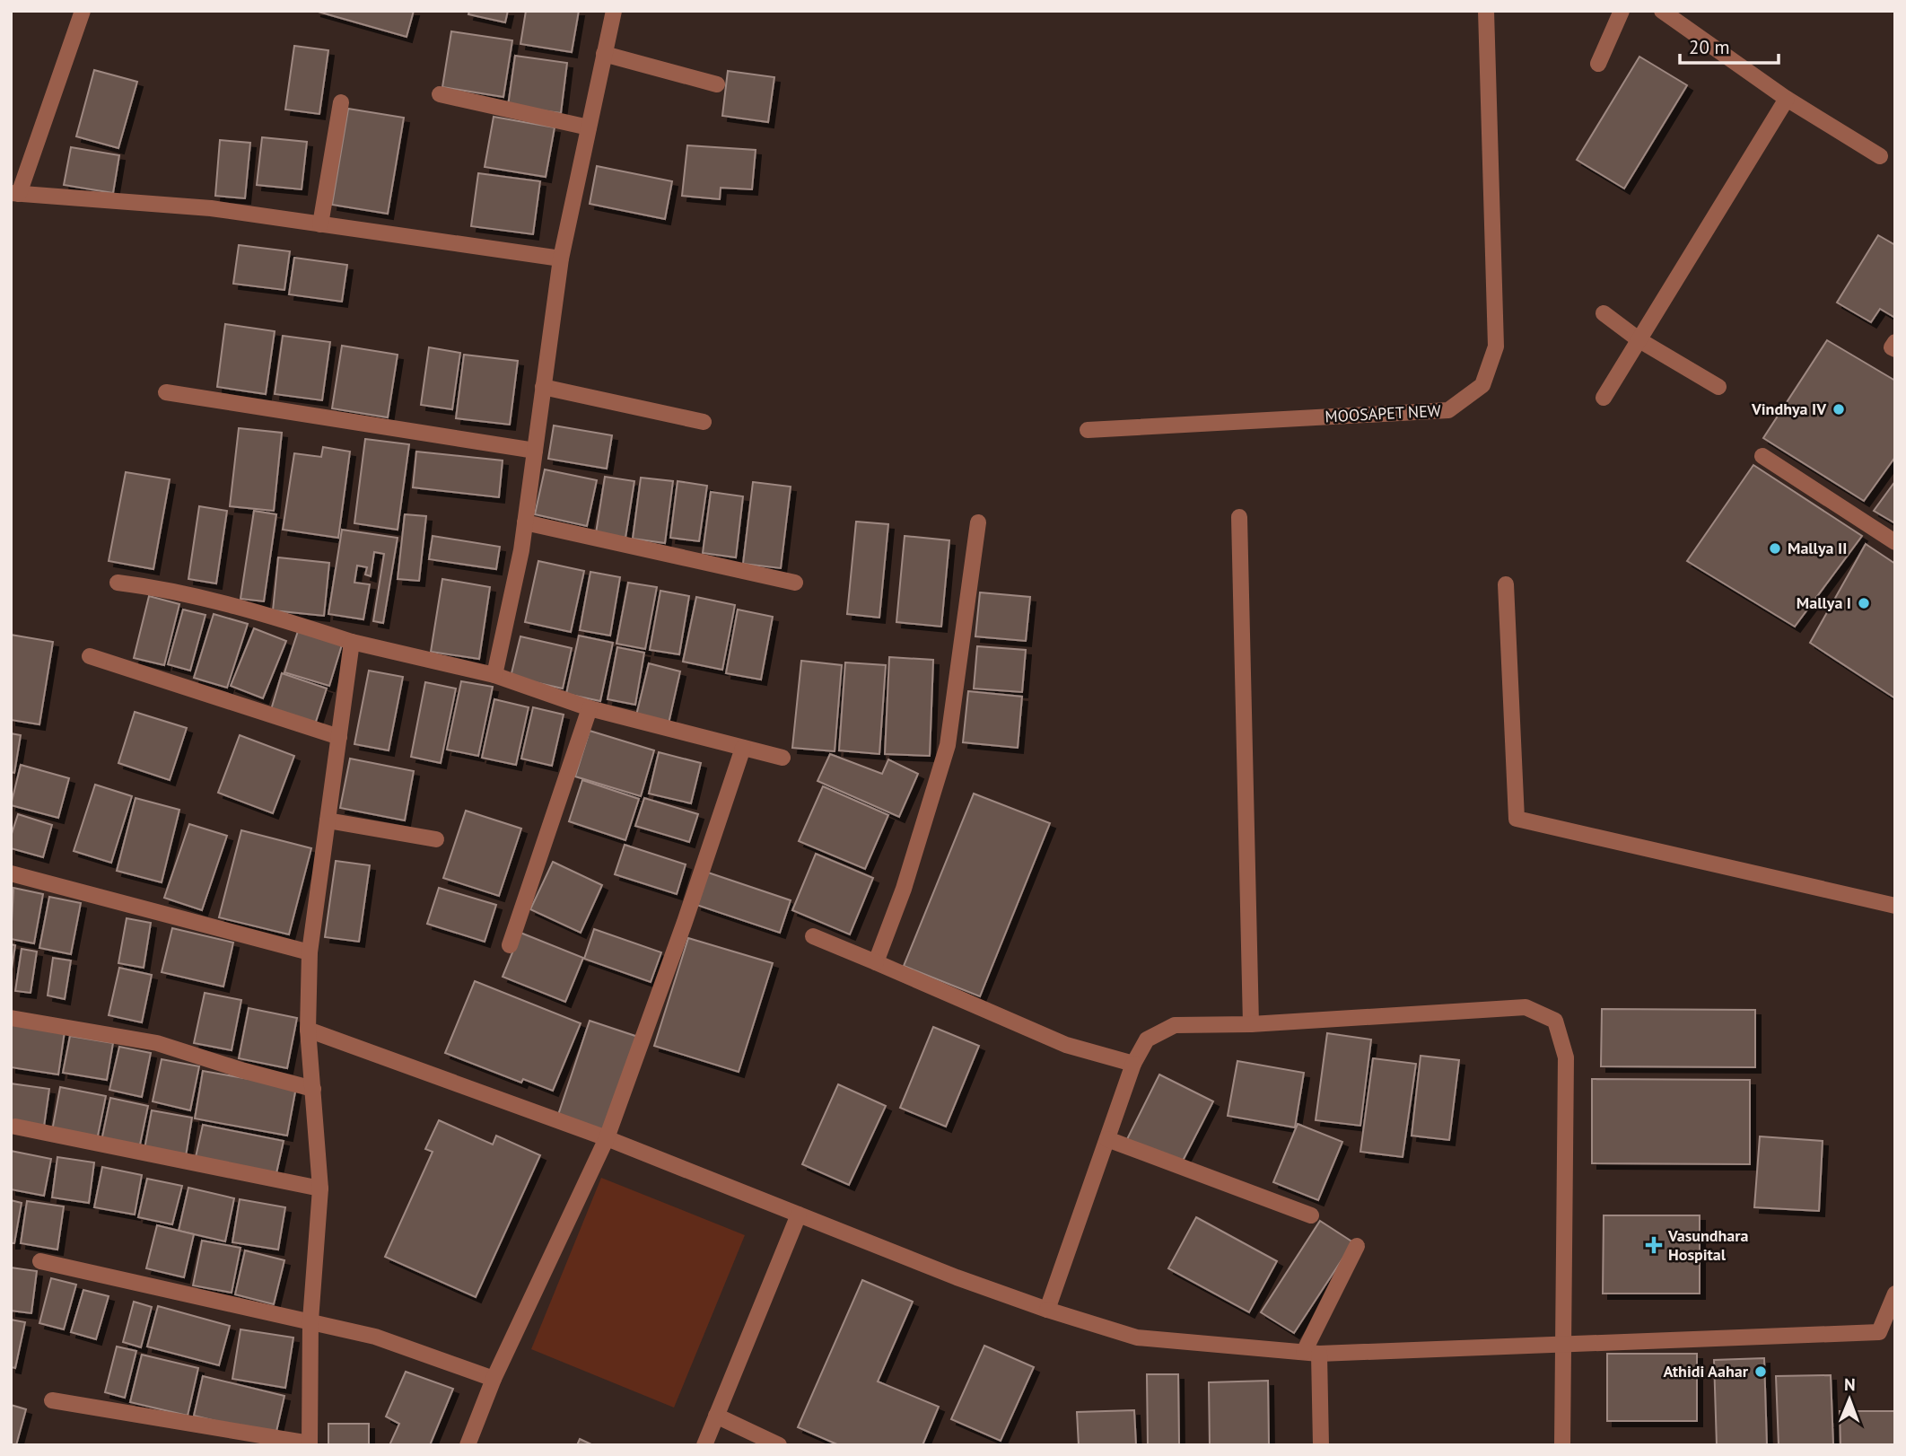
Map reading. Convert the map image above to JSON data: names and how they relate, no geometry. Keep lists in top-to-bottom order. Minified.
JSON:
{"streets":{"street":["MOOSAPET NEW"]},"places":{"other":["Vindhya IV","Mallya II","Mallya I","Athidi Aahar"],"health":["Vasundhara Hospital"]},"scale_bar":"20 m","north":"top"}
